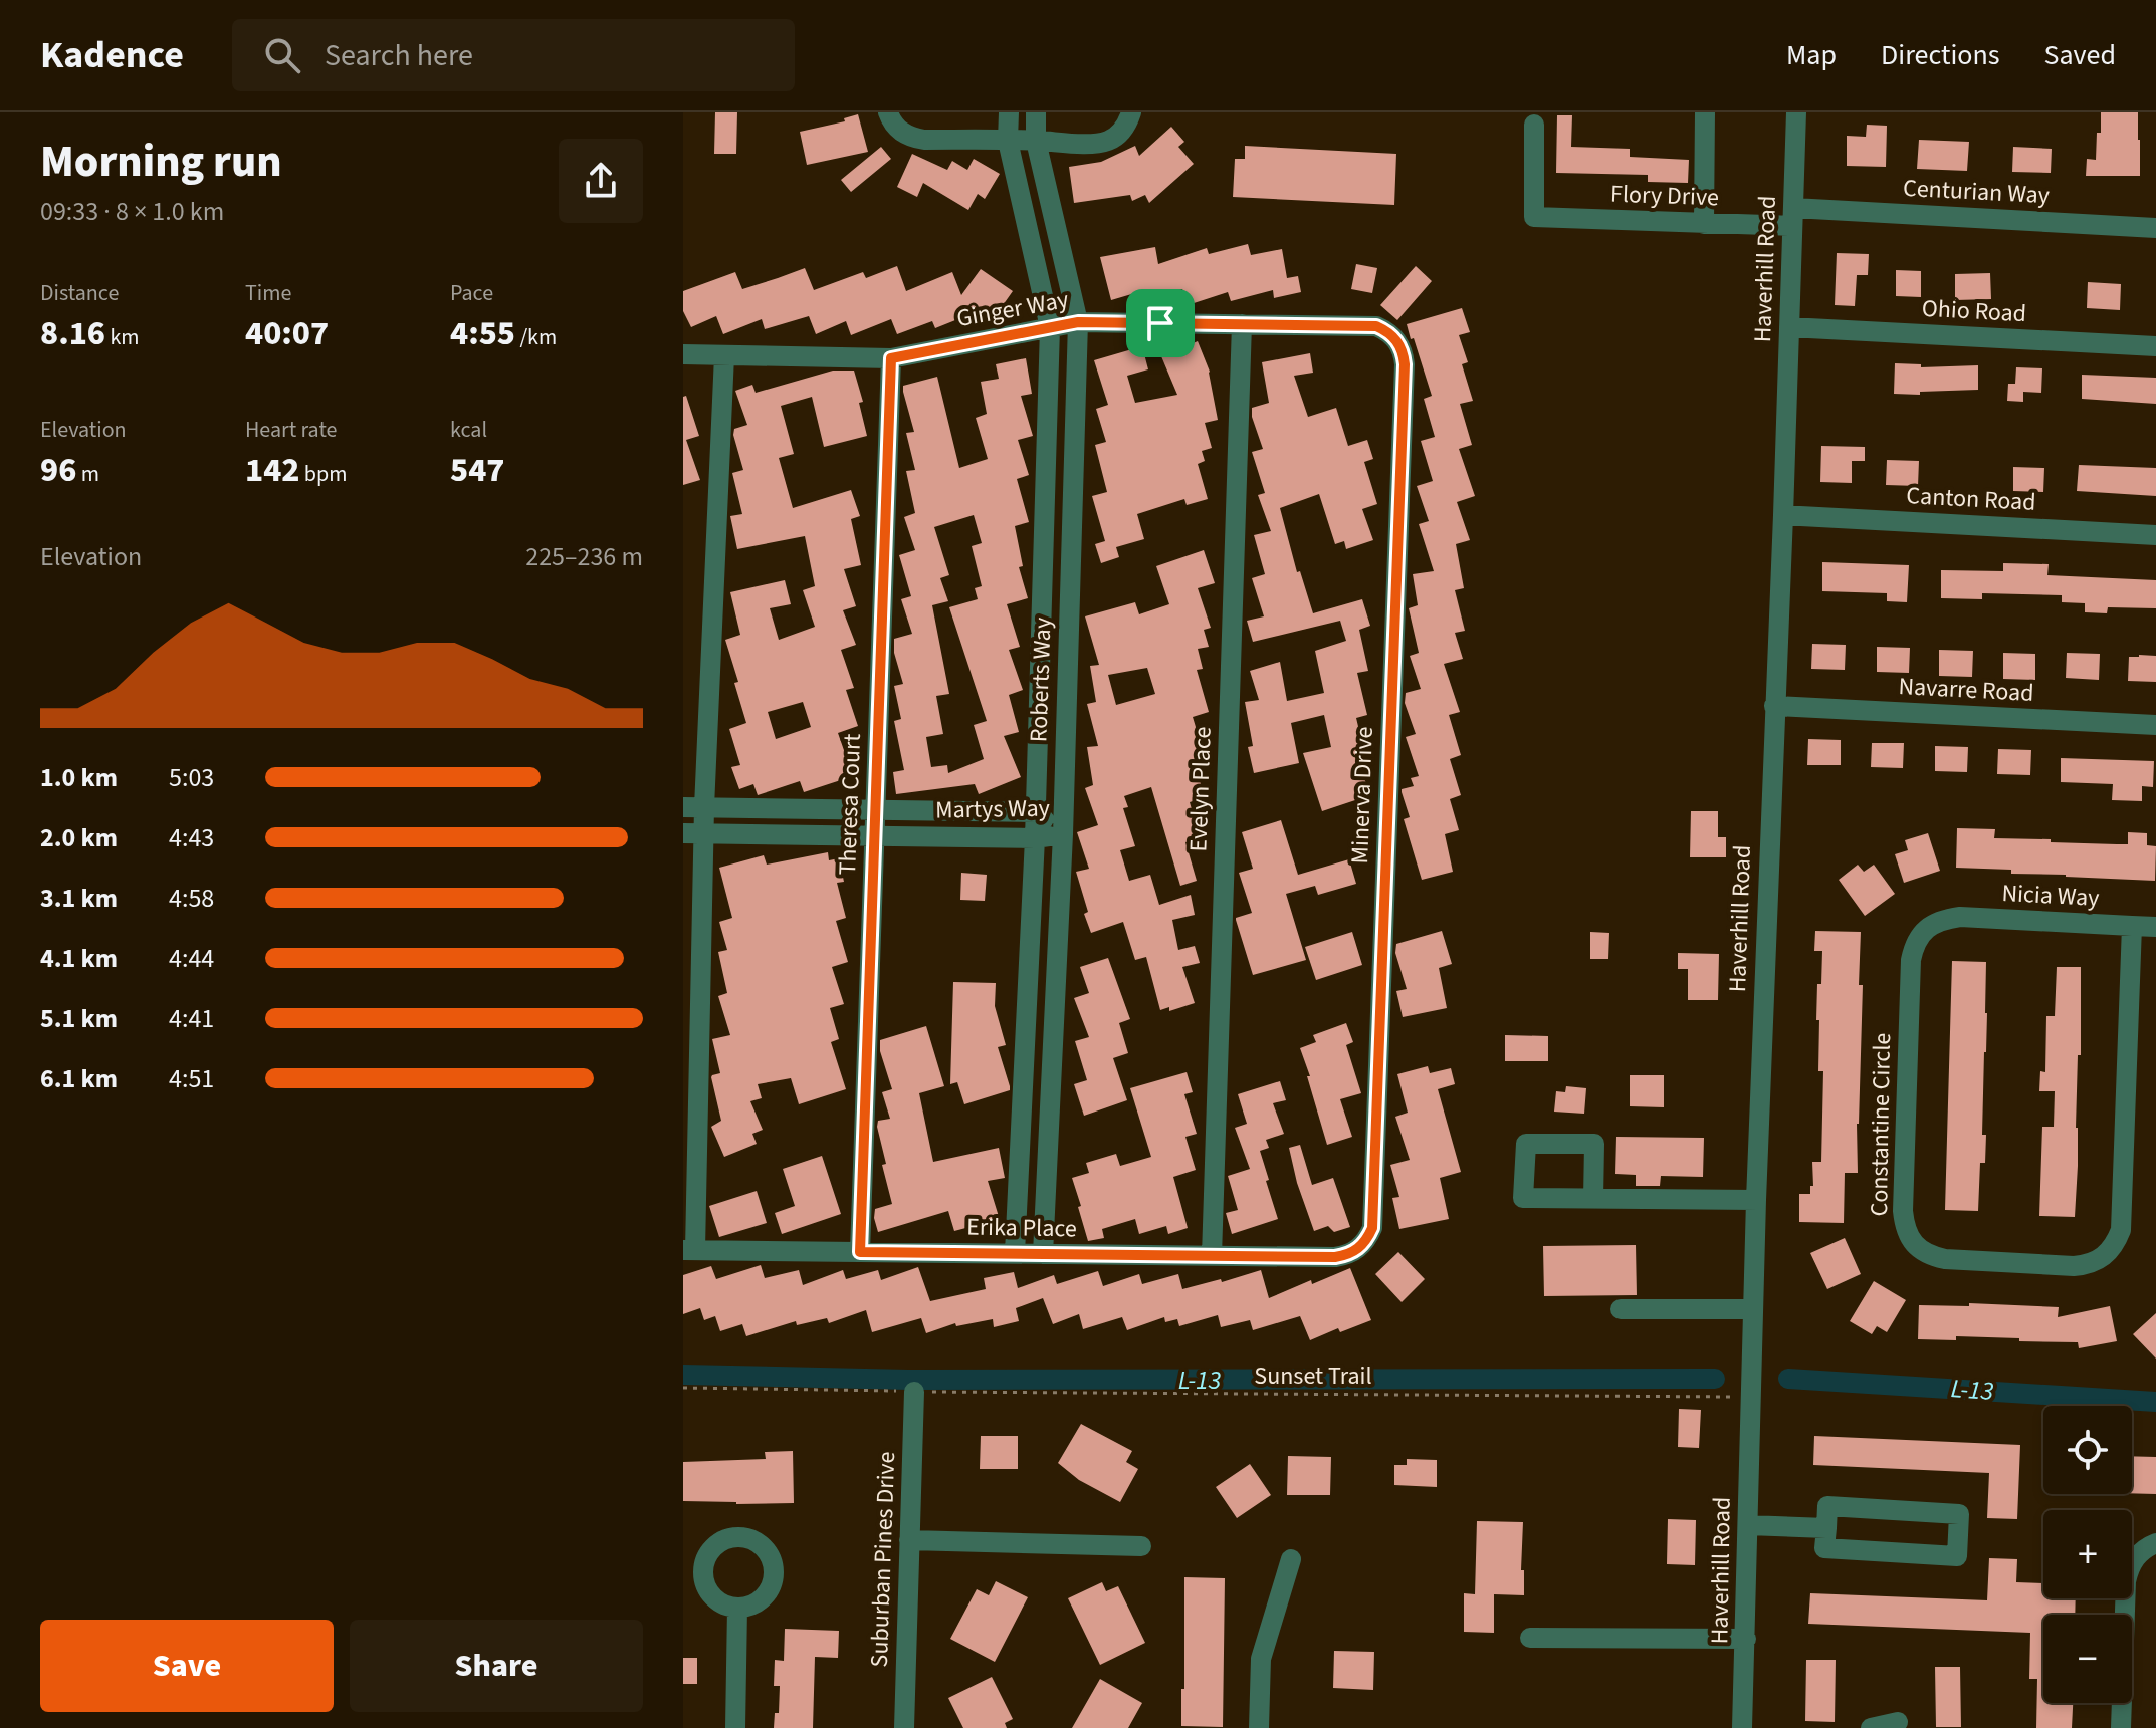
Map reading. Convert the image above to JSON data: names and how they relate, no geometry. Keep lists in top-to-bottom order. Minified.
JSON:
{"streets":{"street":["Centurian Way","Flory Drive","Haverhill Road","Ginger Way","Ohio Road","Canton Road","Roberts Way","Navarre Road","Evelyn Place","Minerva Drive","Theresa Court","Martys Way","Nicia Way","Constantine Circle","Erika Place","Suburban Pines Drive"],"path":["Sunset Trail"]},"crossings":[["Centurian Way","Flory Drive"],["Centurian Way","Haverhill Road"],["Flory Drive","Haverhill Road"],["Haverhill Road","Ohio Road"],["Haverhill Road","Canton Road"],["Haverhill Road","Navarre Road"],["Haverhill Road","Sunset Trail"],["Ginger Way","Roberts Way"],["Ginger Way","Evelyn Place"],["Ginger Way","Minerva Drive"],["Ginger Way","Theresa Court"],["Roberts Way","Martys Way"],["Roberts Way","Erika Place"],["Evelyn Place","Erika Place"],["Minerva Drive","Erika Place"],["Theresa Court","Martys Way"],["Theresa Court","Erika Place"],["Nicia Way","Constantine Circle"],["Sunset Trail","Suburban Pines Drive"]],"water":["L-13"],"page":{"header":"Kadence","search":"Search here","nav":["Map","Directions","Saved"],"heading":["Morning run","09:33 · 8 × 1.0 km"],"stats":[["Distance","8.16 km"],["Time","40:07"],["Pace","4:55 /km"],["Elevation","96 m"],["Heart rate","142 bpm"],["kcal","547"]],"chart":["Elevation","225–236 m"],"list":[{"name":"1.0 km","note":"5:03"},{"name":"2.0 km","note":"4:43"},{"name":"3.1 km","note":"4:58"},{"name":"4.1 km","note":"4:44"},{"name":"5.1 km","note":"4:41"},{"name":"6.1 km","note":"4:51"}],"map_buttons":["+","−"],"buttons":["Save","Share"]}}
